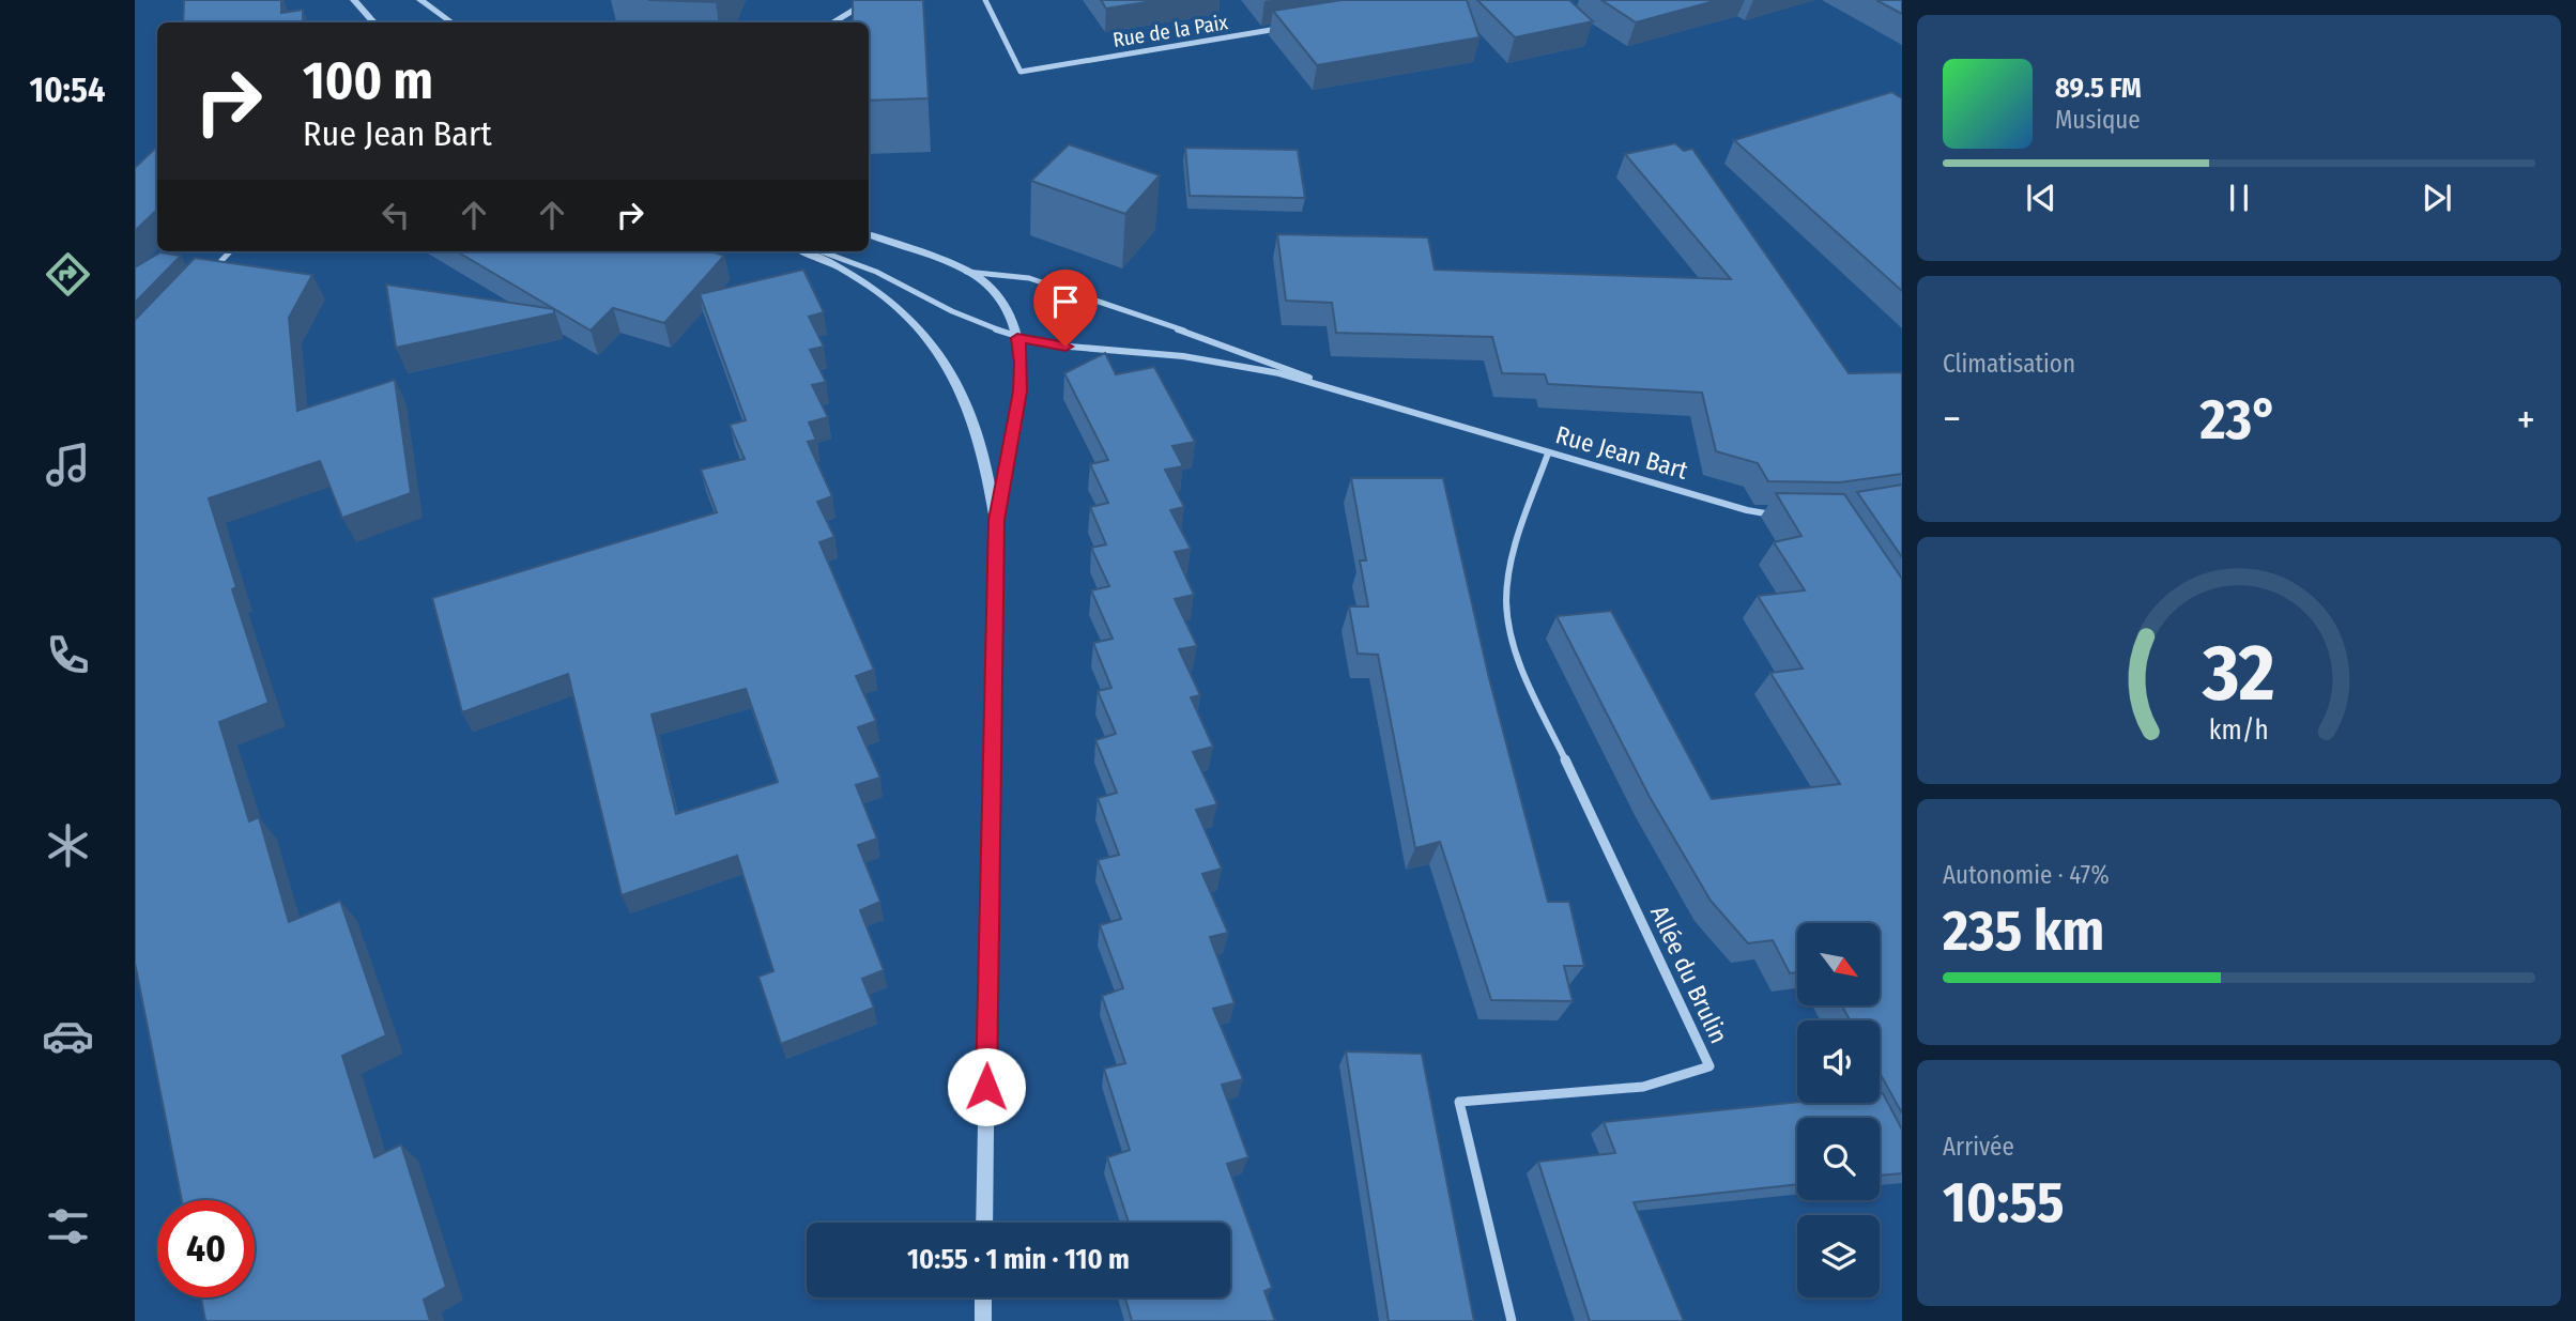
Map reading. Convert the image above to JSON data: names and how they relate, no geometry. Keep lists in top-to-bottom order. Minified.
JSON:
{"streets":{"street":["Rue de la Paix","Rue Jean Bart","Allée du Brulin"]},"crossings":[["Rue Jean Bart","Allée du Brulin"]],"north":"bottom right","page":{"tabs":"10:54","turn":["100 m","Rue Jean Bart"],"song":["89.5 FM","Musique"],"tile":["Climatisation",["Autonomie · 47%","235 km"],["Arrivée","10:55"]],"heat":["−","23°","+"],"limit":"40","trip":"10:55 · 1 min · 110 m","gauge":["32","km/h"]}}
